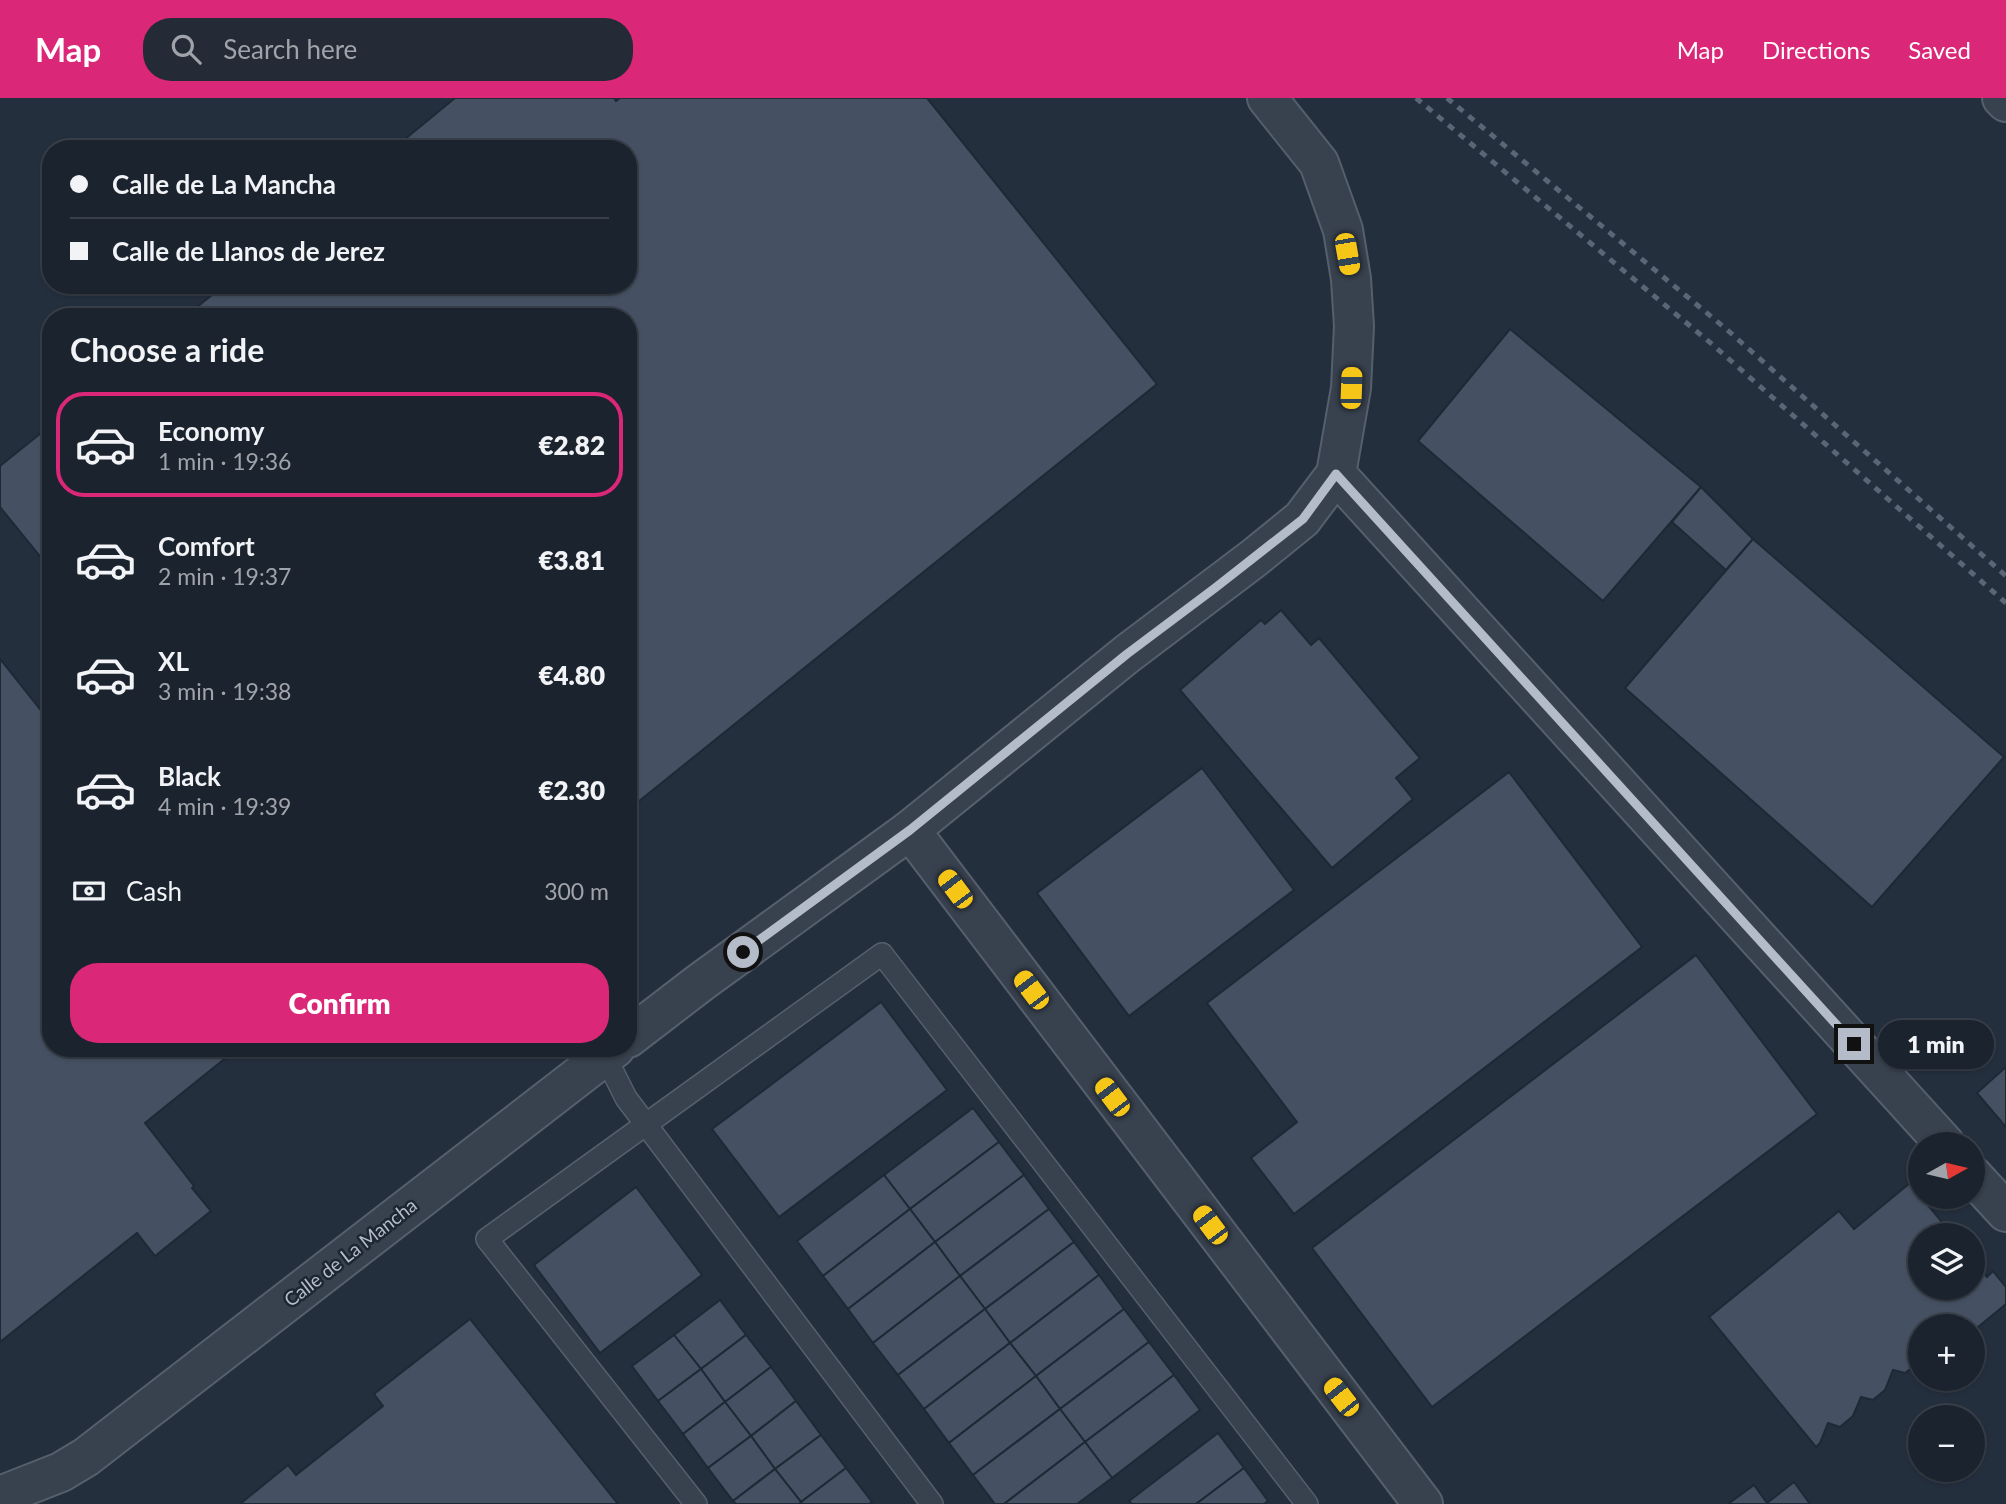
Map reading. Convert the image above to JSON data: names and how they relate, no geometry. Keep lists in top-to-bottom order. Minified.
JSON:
{"streets":{"street":["Calle de La Mancha"]},"north":"right","page":{"header":"Map","search":"Search here","nav":["Map","Directions","Saved"],"banner":["Calle de La Mancha","Calle de Llanos de Jerez"],"heading":"Choose a ride","list":[{"name":"Economy","note":"1 min · 19:36","value":"€2.82"},{"name":"Comfort","note":"2 min · 19:37","value":"€3.81"},{"name":"XL","note":"3 min · 19:38","value":"€4.80"},{"name":"Black","note":"4 min · 19:39","value":"€2.30"}],"pay":["Cash","300 m"],"buttons":"Confirm","bubble":"1 min","map_buttons":["+","−"]}}
